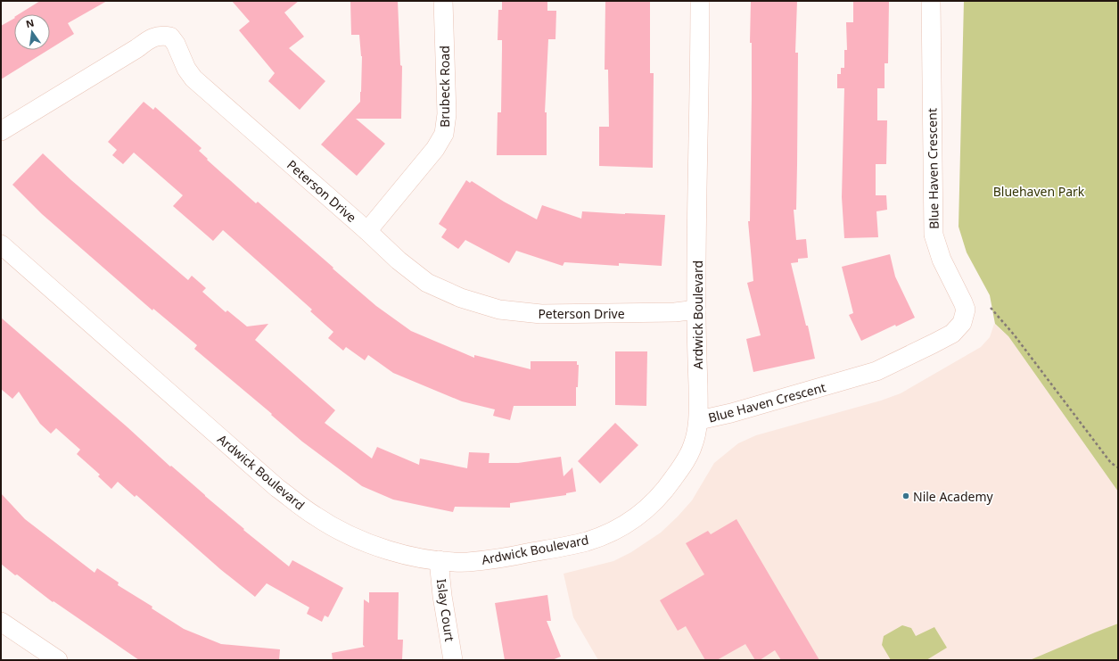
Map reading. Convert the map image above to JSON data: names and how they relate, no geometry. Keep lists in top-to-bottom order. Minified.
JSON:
{"streets":{"street":["Brubeck Road","Blue Haven Crescent","Peterson Drive","Ardwick Boulevard","Islay Court"]},"crossings":[["Brubeck Road","Peterson Drive"],["Blue Haven Crescent","Ardwick Boulevard"],["Peterson Drive","Ardwick Boulevard"],["Ardwick Boulevard","Islay Court"]],"parks":["Bluehaven Park"],"places":["Nile Academy"],"north":"top"}
